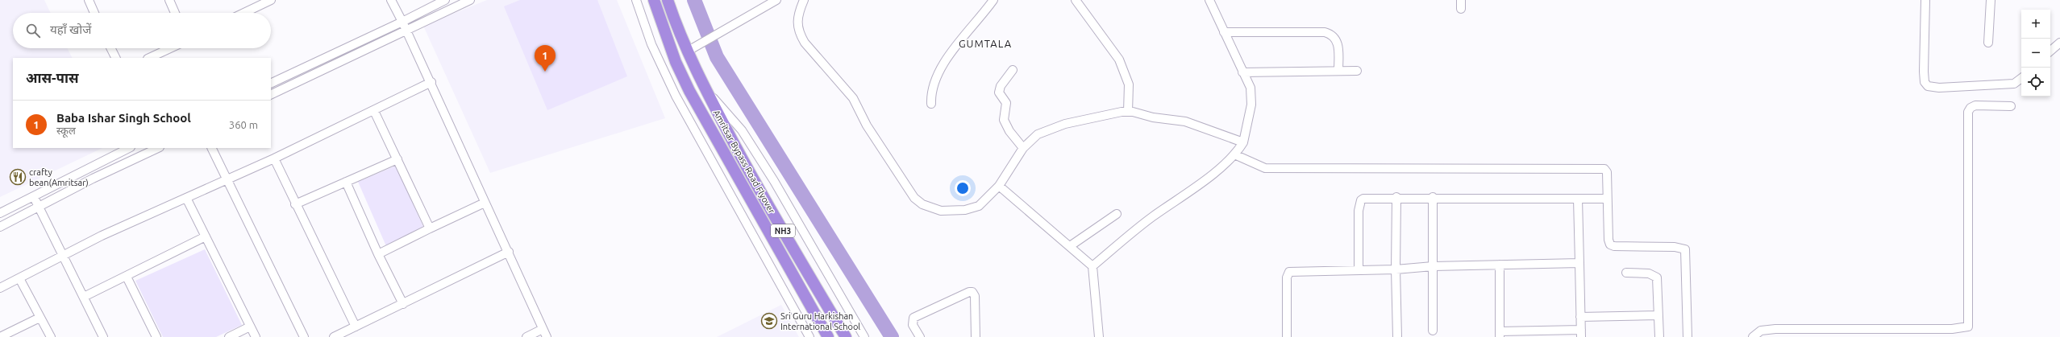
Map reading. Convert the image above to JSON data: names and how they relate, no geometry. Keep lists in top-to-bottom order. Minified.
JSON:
{"streets":{"highway":["Amritsar Bypass Road Flyover","NH3"]},"crossings":[["Amritsar Bypass Road Flyover","NH3"]],"districts":["GUMTALA"],"places":{"restaurant":["crafty bean(Amritsar)"],"school or university":["Sri Guru Harkishan International School"]},"page":{"map_buttons":["+","−"],"search":"यहाँ खोजें","pins":"1","heading":"आस-पास","list":[{"mark":"1","name":"Baba Ishar Singh School","note":"स्कूल","value":"360 m"}]}}
